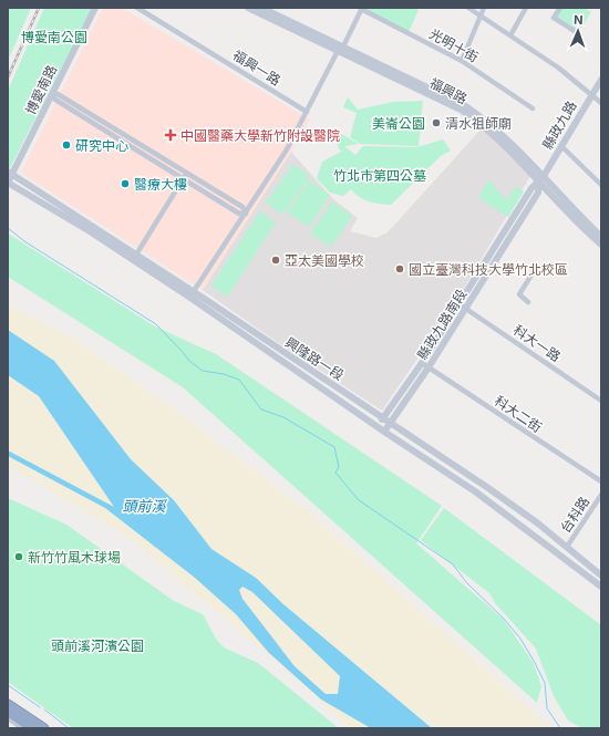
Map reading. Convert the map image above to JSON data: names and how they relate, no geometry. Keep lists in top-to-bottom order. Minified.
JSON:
{"streets":{"street":["光明十街","福興一路","博愛南路","福興路","縣政九路","縣政九路南段","科大一路","興隆路一段","科大二街","台科路"]},"crossings":[["博愛南路","興隆路一段"],["福興路","縣政九路"],["福興路","縣政九路南段"],["縣政九路","縣政九路南段"],["縣政九路南段","科大一路"],["縣政九路南段","興隆路一段"],["縣政九路南段","科大二街"],["興隆路一段","台科路"]],"water":["頭前溪"],"parks":["博愛南公園","美崙公園","竹北市第四公墓","頭前溪河濱公園"],"places":{"other":["清水祖師廟","研究中心","醫療大樓","亞太美國學校","國立臺灣科技大學竹北校區","新竹竹風木球場"],"health":["中國醫藥大學新竹附設醫院"]},"north":"top"}
